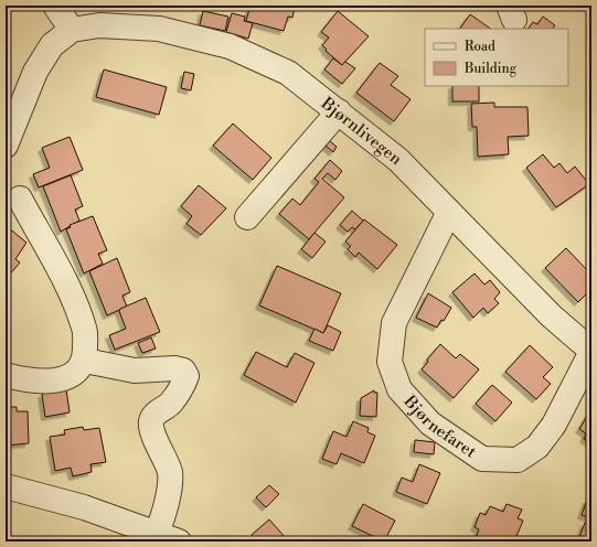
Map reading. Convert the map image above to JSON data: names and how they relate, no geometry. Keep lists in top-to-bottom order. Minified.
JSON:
{"streets":{"street":["Bjørnlivegen","Bjørnefaret"]},"crossings":[["Bjørnlivegen","Bjørnefaret"]],"legend":["Road","Building"]}
